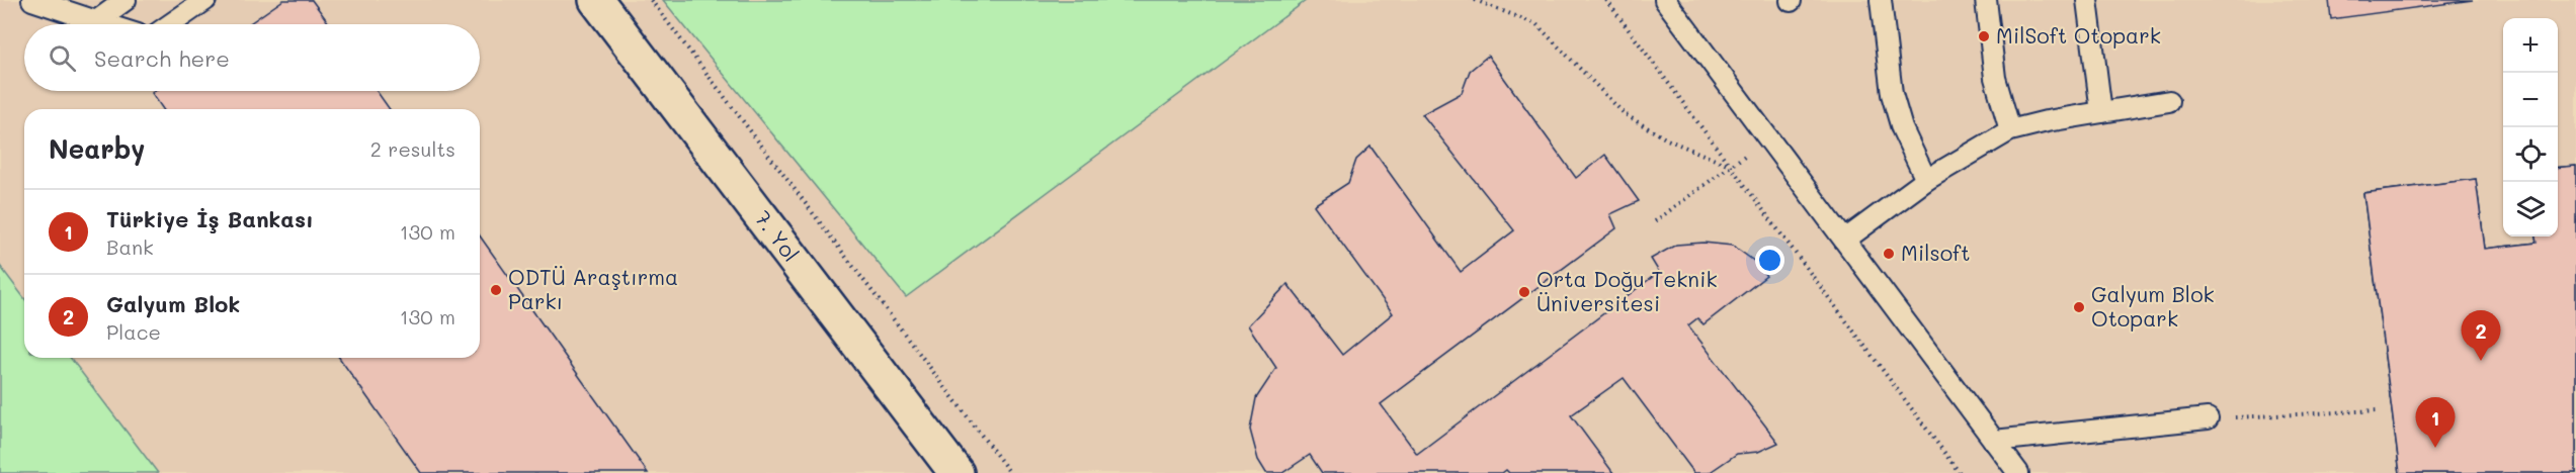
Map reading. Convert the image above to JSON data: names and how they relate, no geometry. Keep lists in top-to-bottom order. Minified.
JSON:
{"streets":{"street":["7. Yol"]},"places":["MilSoft Otopark","Milsoft","ODTÜ Araştırma Parkı","Orta Doğu Teknik Üniversitesi","Galyum Blok Otopark"],"page":{"map_buttons":["+","−"],"search":"Search here","heading":["Nearby","2 results"],"list":[{"mark":"1","name":"Türkiye İş Bankası","note":"Bank","value":"130 m"},{"mark":"2","name":"Galyum Blok","note":"Place","value":"130 m"}],"pins":["2","1"]}}
